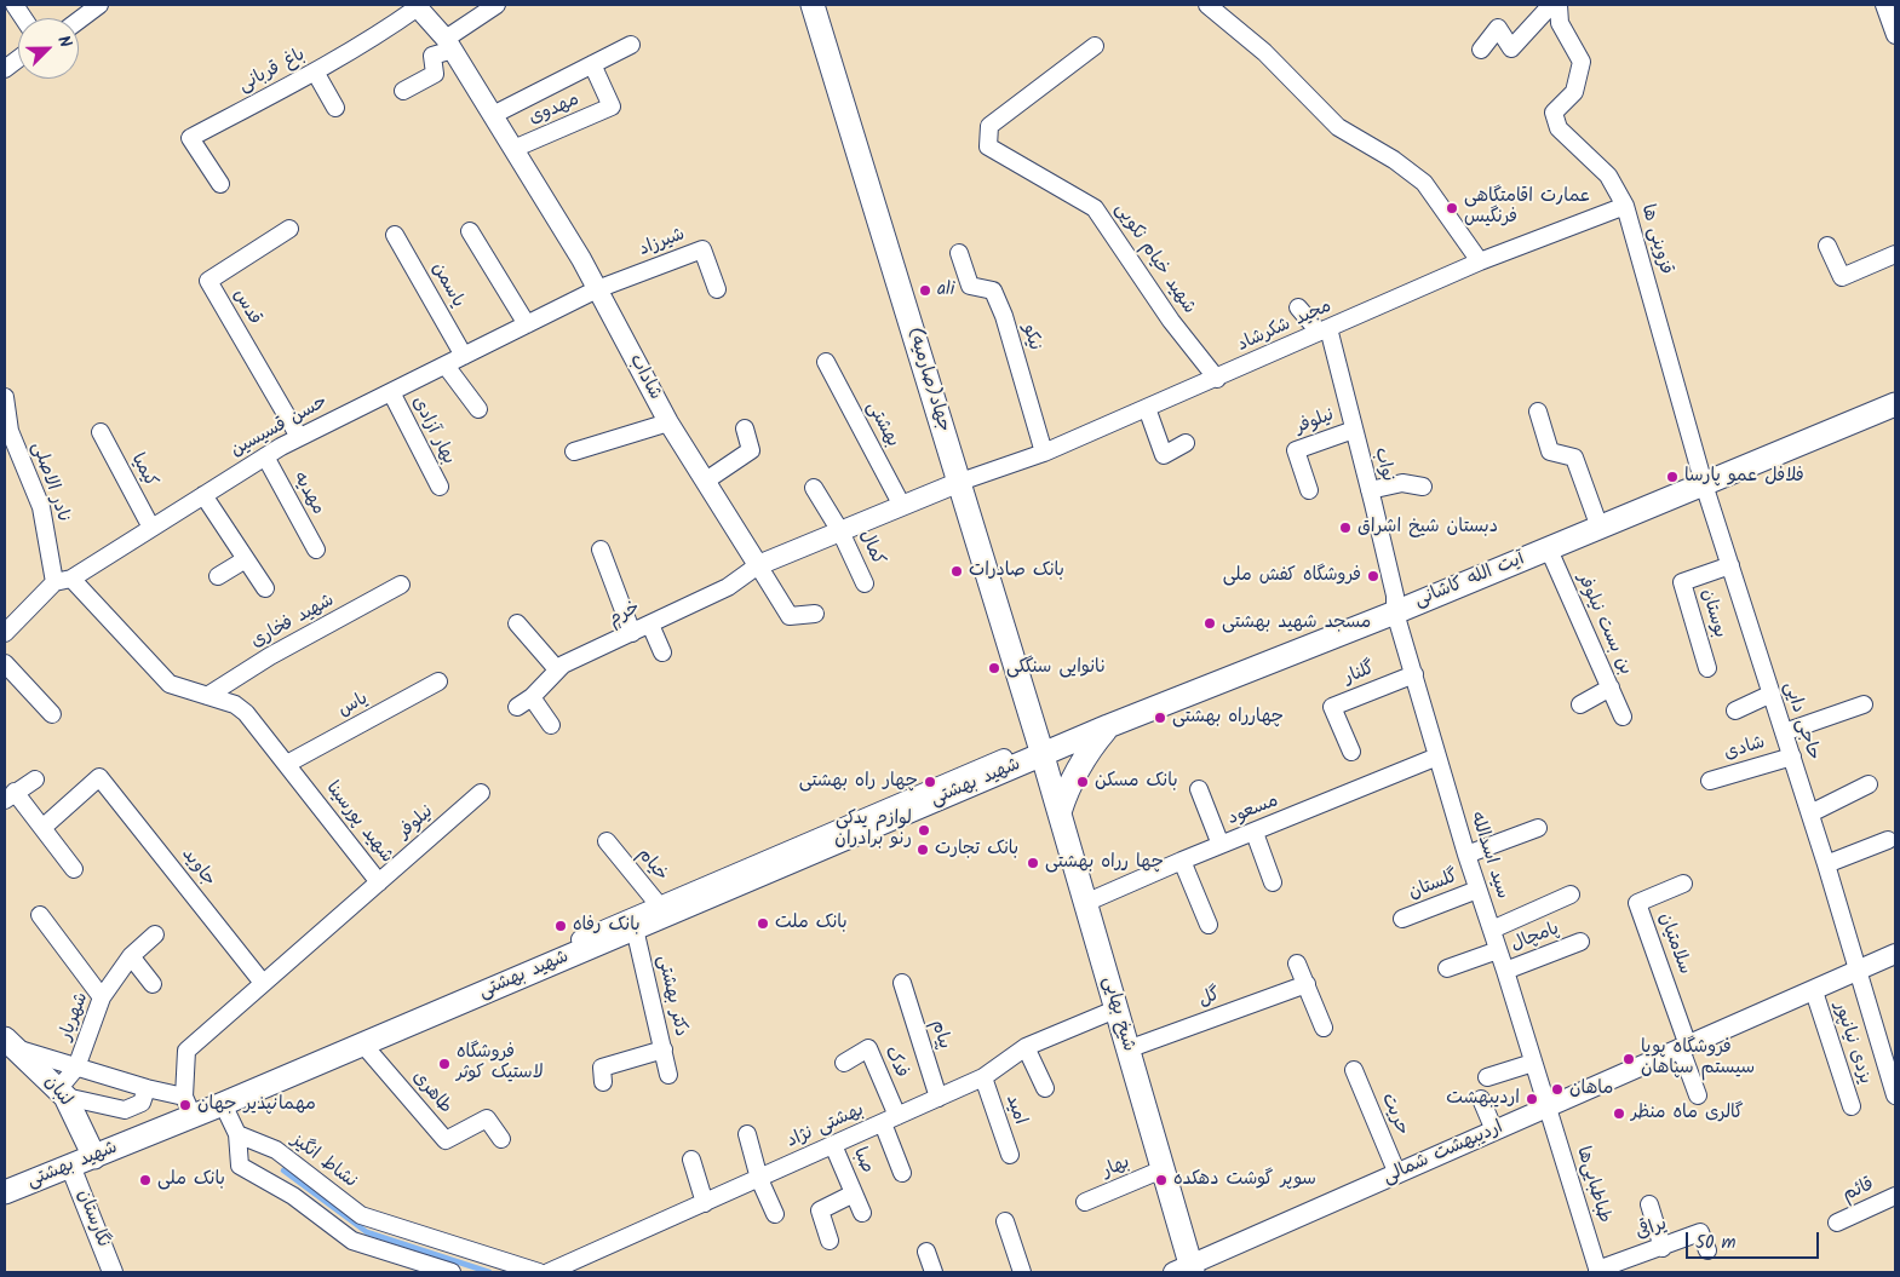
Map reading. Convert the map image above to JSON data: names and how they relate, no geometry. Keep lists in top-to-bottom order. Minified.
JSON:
{"streets":{"main road":["جهاد(صارمیه)","آیت الله کاشانی","شهید بهشتی","شیخ بهایی","لنبان"],"street":["باغ قربانی","مهدوی","قزوینی ها","شیرزاد","شهید خیام نکویی","یاسمن","قدس","مجید شکرشاد","نیکو","شاداب","نیلوفر","بهشتی","حسن قسیسین","بهار آزادی","نواب","کیمیا","نادر الاصلی","مهدیه","کمال","بوستان","خرم","شهید فخاری","بن بست نیلوفر","گلنار","یاس","حاجی دایی","شادی","مسعود","شهید پورسینا","سید اسدالله","خیام","جاوید","گلستان","پامچال","سلامتیان","دکتر بهشتی","گل","شهریار","پیام","یزدی نیانپور","فدک","طاهری","امید","حریت","بهشتی نژاد","اردیبهشت شمالی","صبا","نشاط انگیز","بهار","طباطبایی‌ها","قائم","نگارستان","یراقی"]},"crossings":[["باغ قربانی","شاداب"],["مهدوی","شاداب"],["قزوینی ها","مجید شکرشاد"],["قزوینی ها","آیت الله کاشانی"],["قزوینی ها","حاجی دایی"],["شیرزاد","شاداب"],["شیرزاد","حسن قسیسین"],["شهید خیام نکویی","مجید شکرشاد"],["یاسمن","حسن قسیسین"],["قدس","حسن قسیسین"],["مجید شکرشاد","نیکو"],["مجید شکرشاد","جهاد(صارمیه)"],["مجید شکرشاد","نواب"],["شاداب","حسن قسیسین"],["شاداب","خرم"],["جهاد(صارمیه)","آیت الله کاشانی"],["جهاد(صارمیه)","شهید بهشتی"],["جهاد(صارمیه)","شیخ بهایی"],["نیلوفر","نواب"],["نیلوفر","شهید پورسینا"],["حسن قسیسین","بهار آزادی"],["حسن قسیسین","کیمیا"],["حسن قسیسین","نادر الاصلی"],["حسن قسیسین","مهدیه"],["حسن قسیسین","شهید پورسینا"],["نواب","آیت الله کاشانی"],["نواب","سید اسدالله"],["نادر الاصلی","شهید پورسینا"],["آیت الله کاشانی","بن بست نیلوفر"],["آیت الله کاشانی","حاجی دایی"],["آیت الله کاشانی","شهید بهشتی"],["آیت الله کاشانی","سید اسدالله"],["آیت الله کاشانی","شیخ بهایی"],["بوستان","حاجی دایی"],["شهید فخاری","شهید پورسینا"],["گلنار","سید اسدالله"],["یاس","شهید پورسینا"],["حاجی دایی","شادی"],["حاجی دایی","اردیبهشت شمالی"],["شهید بهشتی","شهید پورسینا"],["شهید بهشتی","خیام"],["شهید بهشتی","دکتر بهشتی"],["شهید بهشتی","شیخ بهایی"],["شهید بهشتی","لنبان"],["شهید بهشتی","طاهری"],["شهید بهشتی","نگارستان"],["مسعود","سید اسدالله"],["مسعود","شیخ بهایی"],["شهید پورسینا","جاوید"],["سید اسدالله","گلستان"],["سید اسدالله","پامچال"],["سید اسدالله","اردیبهشت شمالی"],["سید اسدالله","طباطبایی‌ها"],["سلامتیان","اردیبهشت شمالی"],["گل","شیخ بهایی"],["شیخ بهایی","بهشتی نژاد"],["شیخ بهایی","اردیبهشت شمالی"],["شیخ بهایی","بهار"],["شهریار","لنبان"],["پیام","بهشتی نژاد"],["یزدی نیانپور","اردیبهشت شمالی"],["فدک","بهشتی نژاد"],["امید","بهشتی نژاد"],["حریت","اردیبهشت شمالی"],["بهشتی نژاد","صبا"],["اردیبهشت شمالی","طباطبایی‌ها"],["طباطبایی‌ها","یراقی"]],"places":["عمارت اقامتگاهی فرنگیس","ali","فلافل عمو پارسا","دبستان شیخ اشراق","بانک صادرات","فروشگاه کفش ملی","مسجد شهید بهشتی","نانوایی سنگکی","چهارراه بهشتی","چهار راه بهشتی","بانک مسکن","لوازم یدکی رنو برادران","بانک تجارت","چها رراه بهشتی","بانک ملت","بانک رفاه","فروشگاه پویا سیستم سپاهان","فروشگاه لاستیک کوثر","ماهان","اردیبهشت","مهمانپذیر جهان","گالری ماه منظر","بانک ملی","سوپر گوشت دهکده"],"scale_bar":"50 m","north":"top right"}
